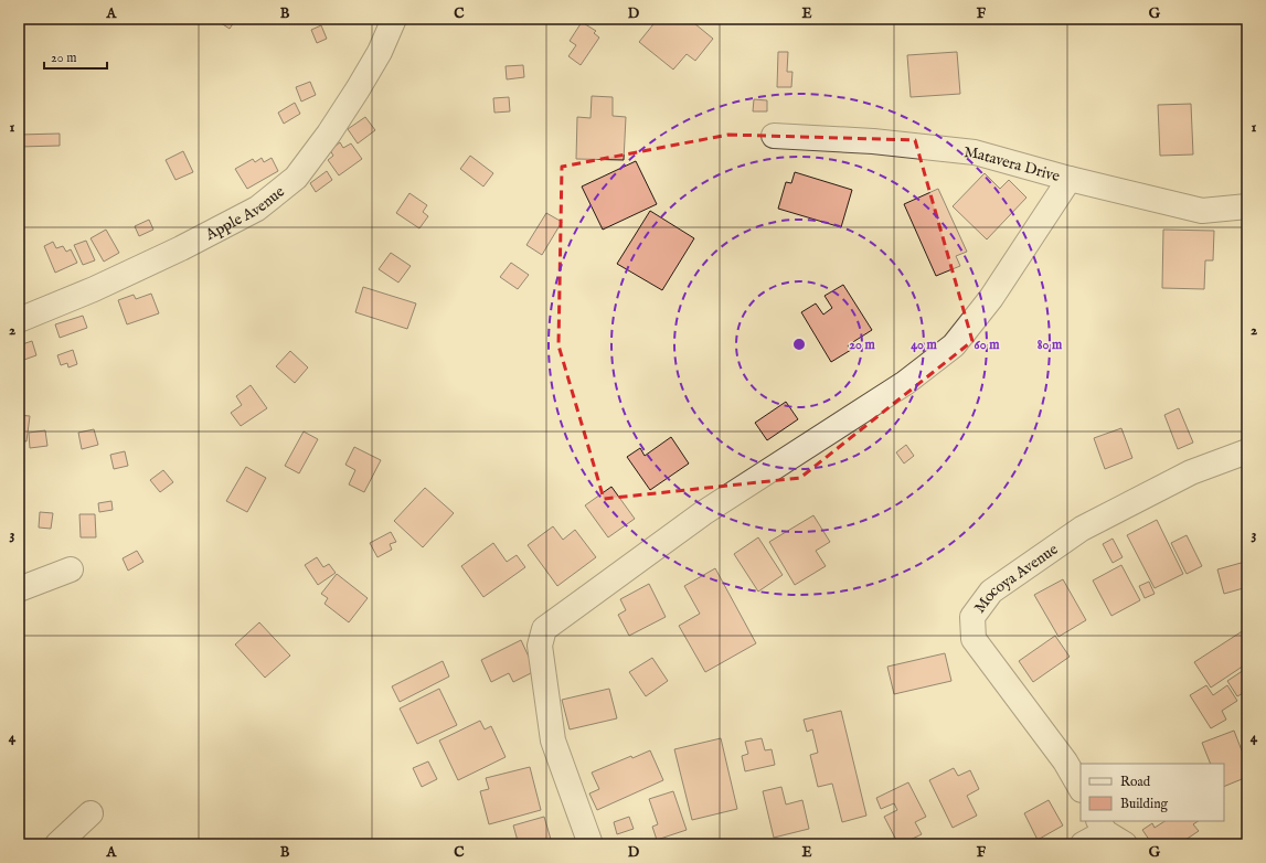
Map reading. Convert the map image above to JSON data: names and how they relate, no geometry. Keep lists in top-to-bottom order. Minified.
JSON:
{"streets":{"street":["Matavera Drive","Apple Avenue","Mocoya Avenue"]},"legend":["Road","Building"],"scale_bar":"20 m","grid":{"columns":["A","B","C","D","E","F","G"],"rows":["1","2","3","4"]},"rings":["20 m","40 m","60 m","80 m"]}
